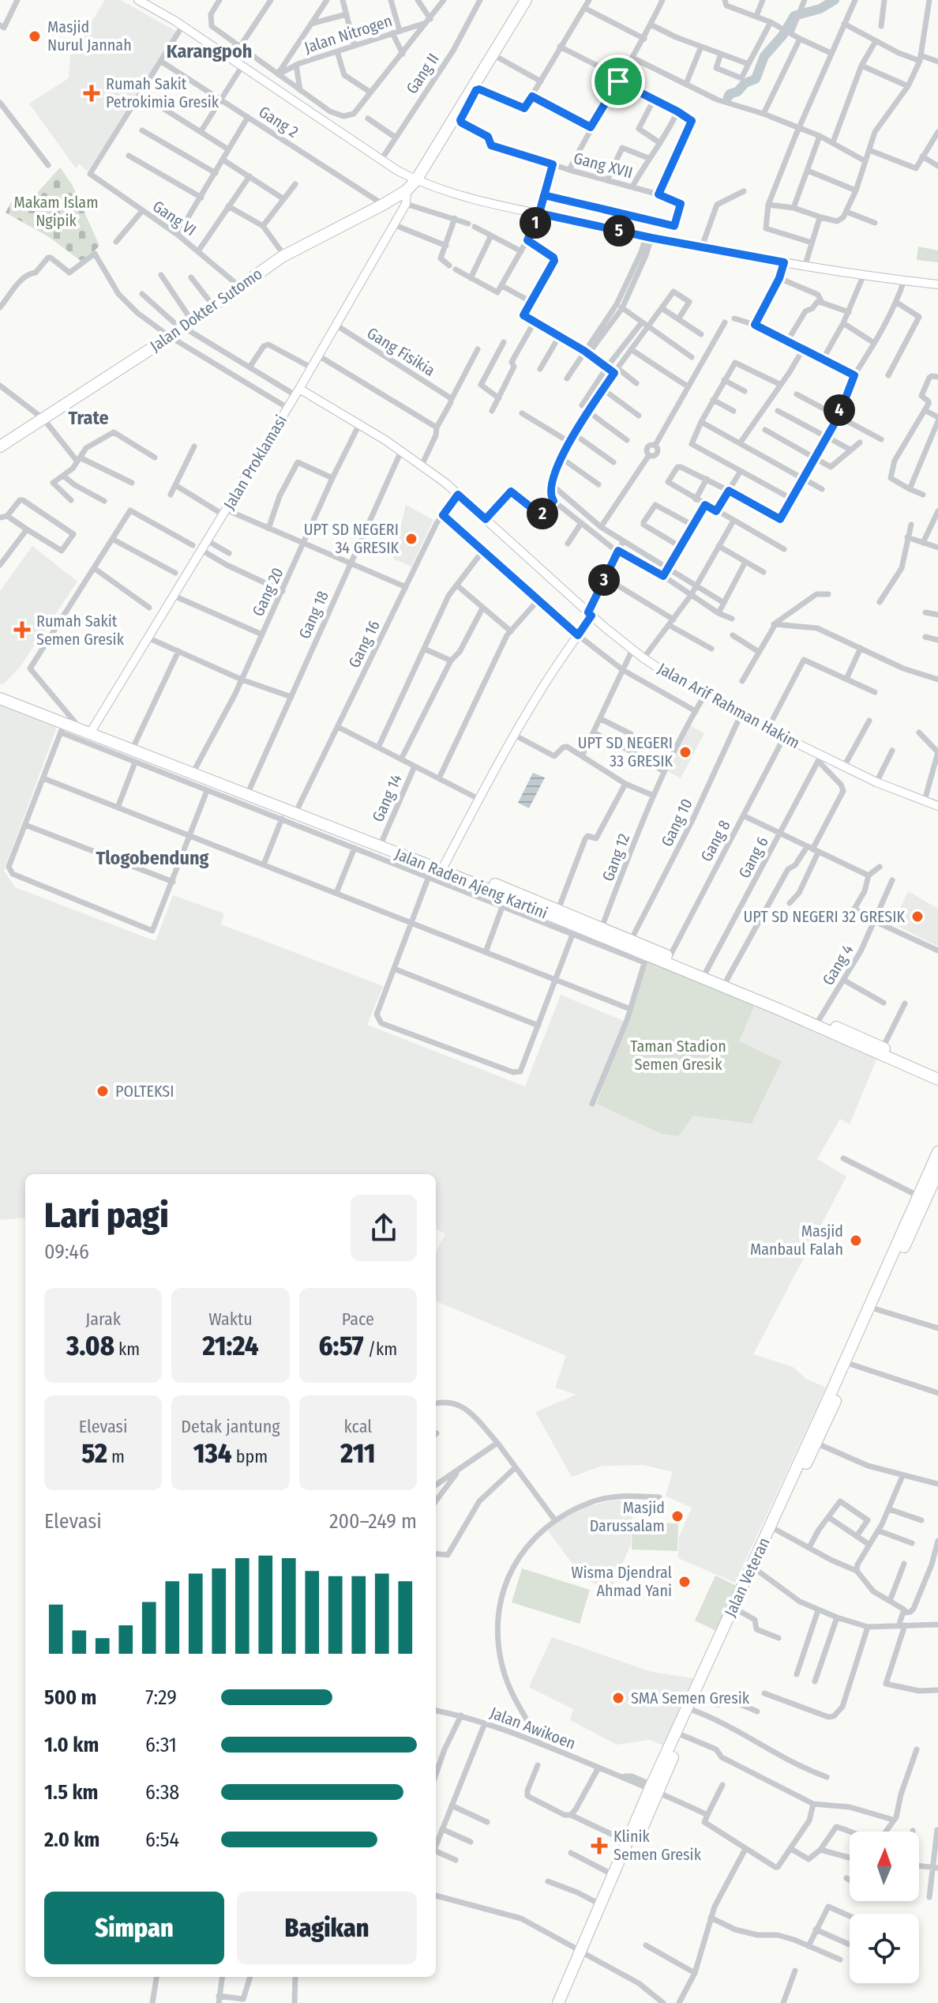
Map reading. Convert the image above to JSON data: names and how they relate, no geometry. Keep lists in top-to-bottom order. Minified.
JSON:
{"streets":{"highway":["Jalan Dokter Sutomo","Jalan Raden Ajeng Kartini","Jalan Veteran"],"main road":["Jalan Proklamasi","Jalan Arif Rahman Hakim"],"street":["Jalan Nitrogen","Gang II","Gang 2","Gang XVII","Gang VI","Gang Fisikia","Gang 20","Gang 18","Gang 16","Gang 14","Gang 10","Gang 8","Gang 12","Gang 6","Gang 4","Jalan Awikoen"]},"crossings":[["Gang 2","Gang VI"],["Gang 2","Jalan Dokter Sutomo"],["Gang XVII","Jalan Dokter Sutomo"],["Gang VI","Jalan Dokter Sutomo"],["Jalan Dokter Sutomo","Jalan Proklamasi"],["Gang Fisikia","Jalan Proklamasi"],["Jalan Proklamasi","Jalan Arif Rahman Hakim"],["Jalan Proklamasi","Jalan Raden Ajeng Kartini"],["Gang 20","Jalan Arif Rahman Hakim"],["Gang 20","Jalan Raden Ajeng Kartini"],["Gang 18","Jalan Arif Rahman Hakim"],["Gang 18","Jalan Raden Ajeng Kartini"],["Gang 16","Jalan Arif Rahman Hakim"],["Gang 16","Jalan Raden Ajeng Kartini"],["Jalan Arif Rahman Hakim","Gang 10"],["Jalan Arif Rahman Hakim","Gang 8"],["Jalan Arif Rahman Hakim","Gang 12"],["Jalan Arif Rahman Hakim","Gang 6"],["Gang 14","Jalan Raden Ajeng Kartini"],["Gang 10","Jalan Raden Ajeng Kartini"],["Gang 8","Jalan Raden Ajeng Kartini"],["Gang 12","Jalan Raden Ajeng Kartini"],["Gang 6","Jalan Raden Ajeng Kartini"],["Jalan Raden Ajeng Kartini","Gang 4"],["Jalan Veteran","Jalan Awikoen"]],"districts":["Karangpoh","Trate","Tlogobendung"],"parks":["Makam Islam Ngipik","Taman Stadion Semen Gresik"],"places":{"other":["Masjid Nurul Jannah","UPT SD NEGERI 34 GRESIK","UPT SD NEGERI 33 GRESIK","UPT SD NEGERI 32 GRESIK","POLTEKSI","Masjid Manbaul Falah","Masjid Darussalam","Wisma Djendral Ahmad Yani","SMA Semen Gresik"],"health":["Rumah Sakit Petrokimia Gresik","Rumah Sakit Semen Gresik","Klinik Semen Gresik"]},"north":"top","page":{"pins":["1","5","4","2","3"],"heading":["Lari pagi","09:46"],"stats":[["Jarak","3.08 km"],["Waktu","21:24"],["Pace","6:57 /km"],["Elevasi","52 m"],["Detak jantung","134 bpm"],["kcal","211"]],"chart":["Elevasi","200–249 m"],"list":[{"name":"500 m","note":"7:29"},{"name":"1.0 km","note":"6:31"},{"name":"1.5 km","note":"6:38"},{"name":"2.0 km","note":"6:54"}],"buttons":["Simpan","Bagikan"]}}
